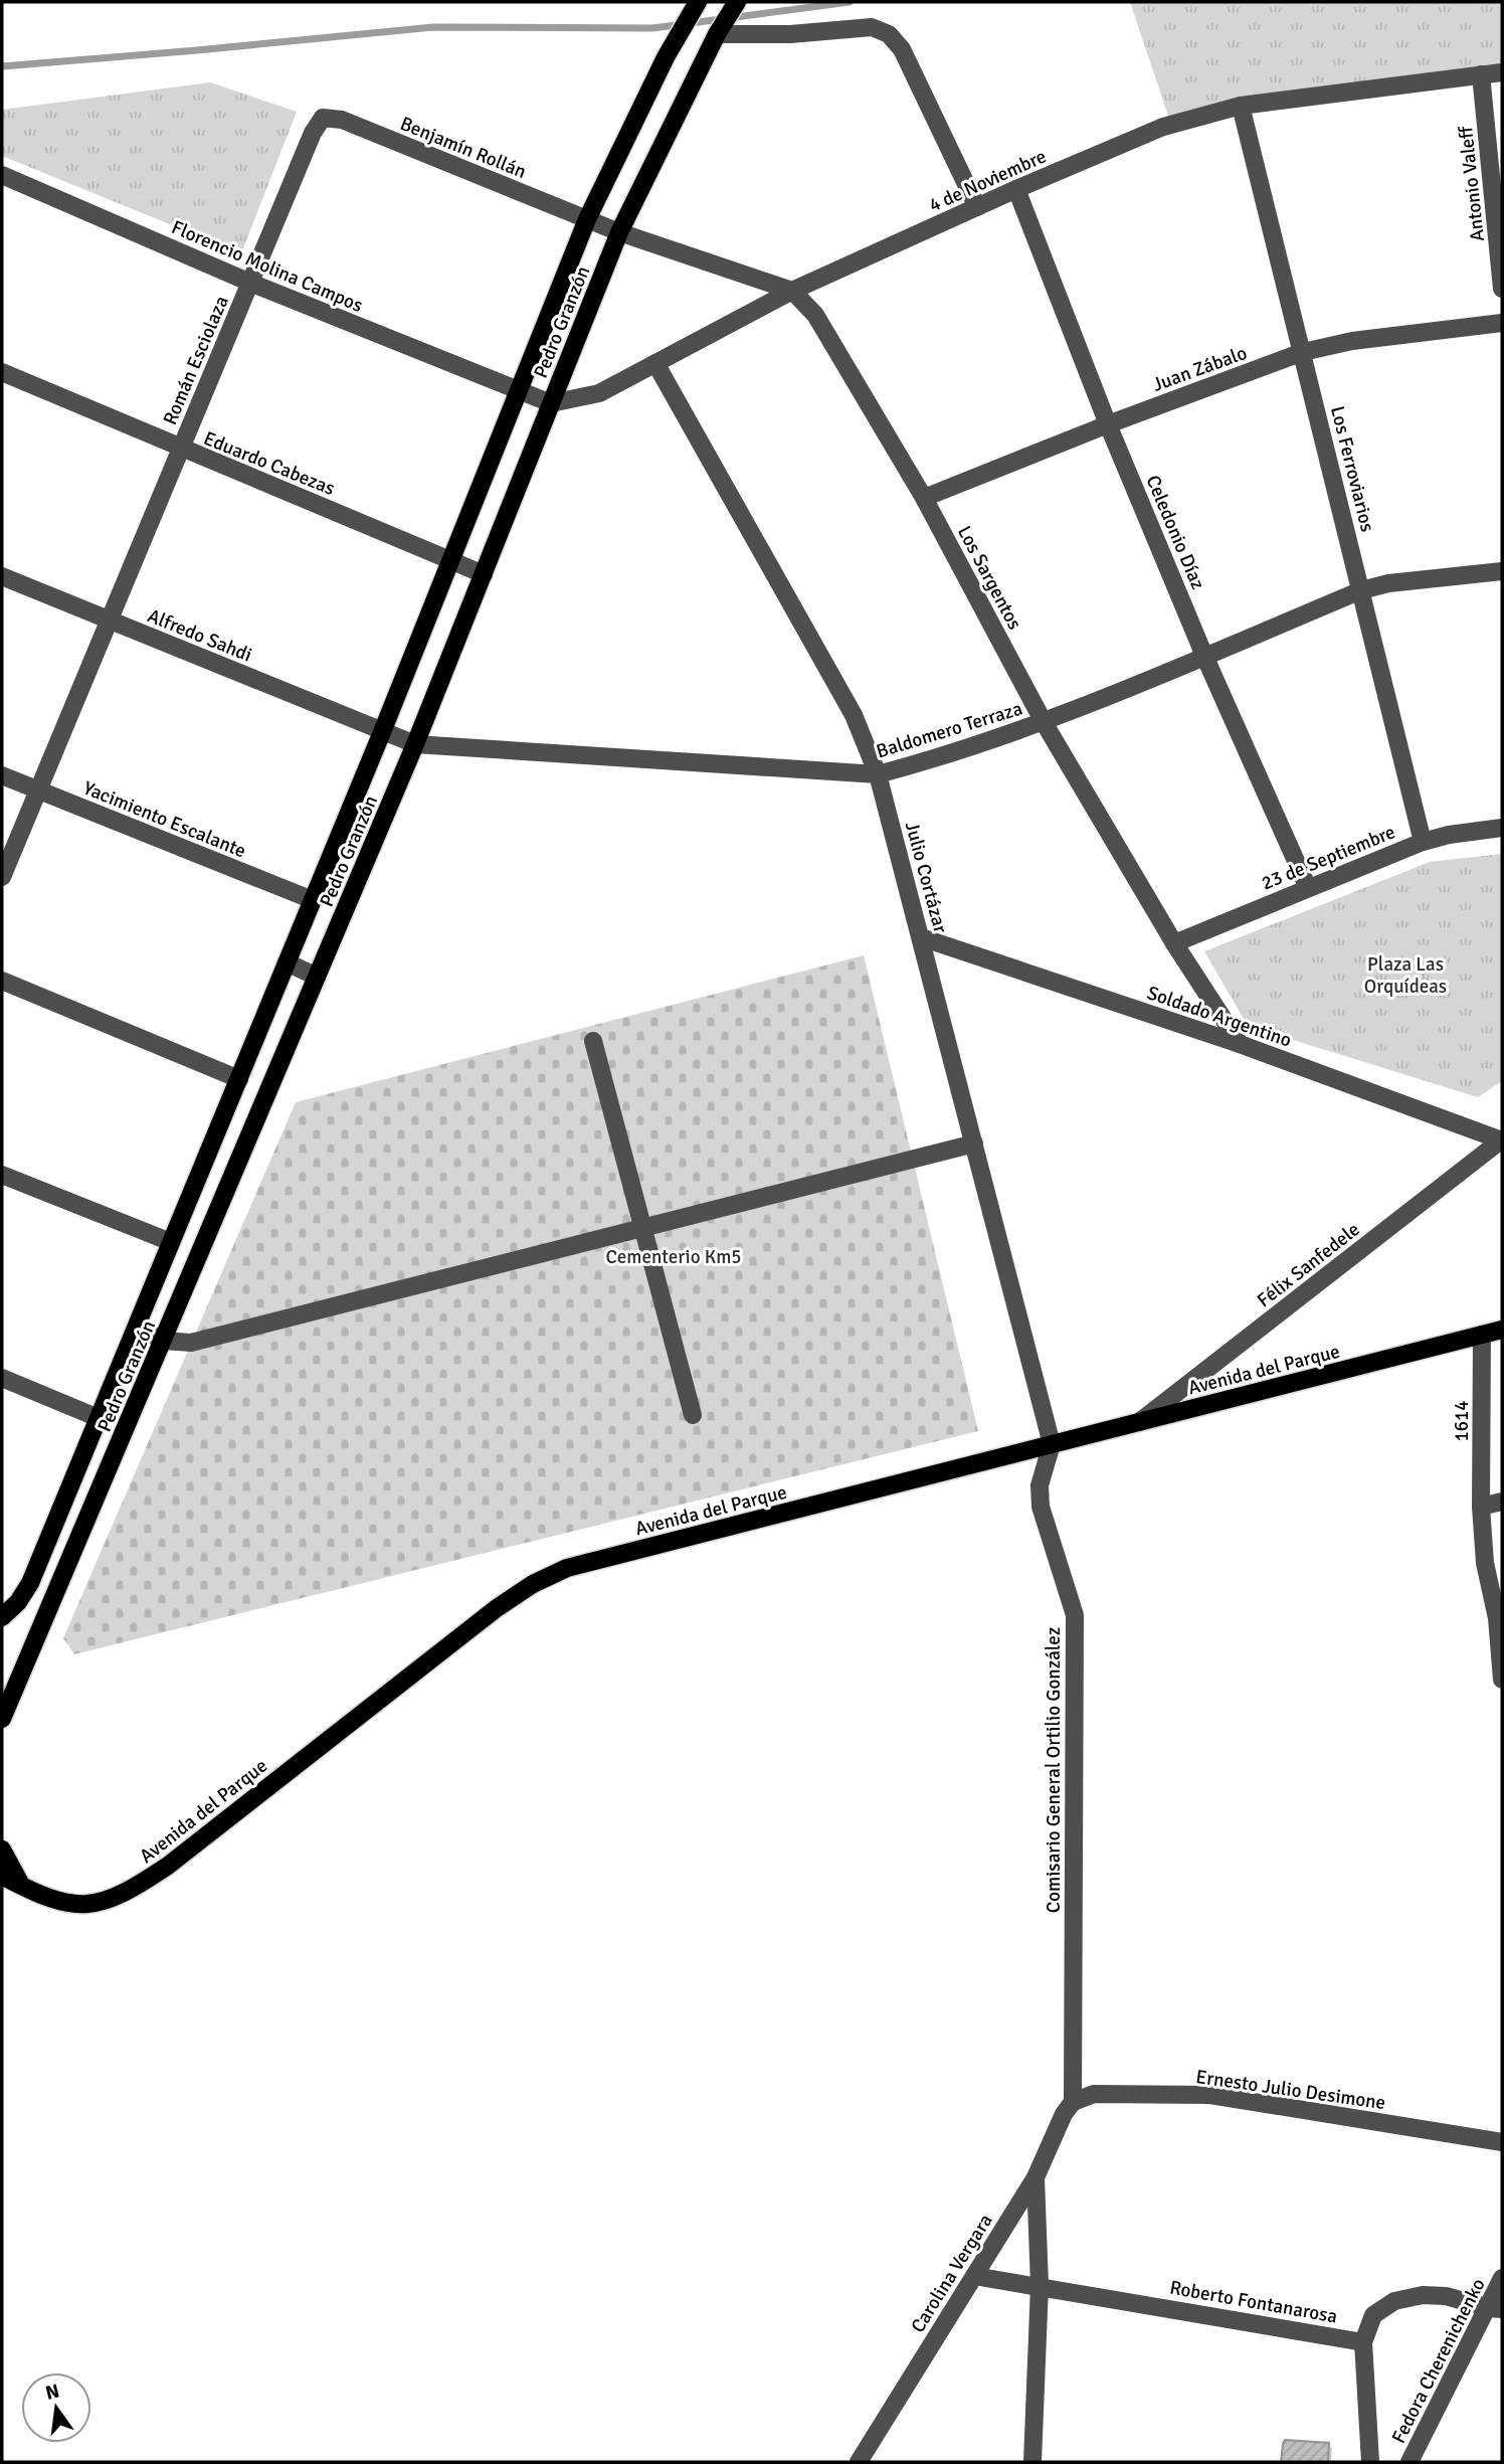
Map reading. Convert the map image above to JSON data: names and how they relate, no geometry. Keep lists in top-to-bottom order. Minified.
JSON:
{"streets":{"main road":["Pedro Granzón","Avenida del Parque"],"street":["Benjamín Rollán","4 de Noviembre","Antonio Valeff","Florencio Molina Campos","Román Esciolaza","Juan Zábalo","Eduardo Cabezas","Los Ferroviarios","Celedonio Díaz","Los Sargentos","Alfredo Sahdi","Baldomero Terraza","Yacimiento Escalante","23 de Septiembre","Julio Cortázar","Soldado Argentino","Félix Sanfedele","1614","Comisario General Ortilio González","Ernesto Julio Desimone","Carolina Vergara","Roberto Fontanarosa","Fedora Cherenichenko"]},"crossings":[["Benjamín Rollán","Pedro Granzón"],["Benjamín Rollán","Román Esciolaza"],["Benjamín Rollán","Los Sargentos"],["4 de Noviembre","Antonio Valeff"],["4 de Noviembre","Pedro Granzón"],["4 de Noviembre","Los Ferroviarios"],["4 de Noviembre","Celedonio Díaz"],["4 de Noviembre","Los Sargentos"],["4 de Noviembre","Julio Cortázar"],["Florencio Molina Campos","Pedro Granzón"],["Florencio Molina Campos","Román Esciolaza"],["Pedro Granzón","Eduardo Cabezas"],["Pedro Granzón","Los Sargentos"],["Pedro Granzón","Alfredo Sahdi"],["Pedro Granzón","Baldomero Terraza"],["Pedro Granzón","Yacimiento Escalante"],["Román Esciolaza","Eduardo Cabezas"],["Román Esciolaza","Alfredo Sahdi"],["Román Esciolaza","Yacimiento Escalante"],["Juan Zábalo","Los Ferroviarios"],["Juan Zábalo","Celedonio Díaz"],["Juan Zábalo","Los Sargentos"],["Los Ferroviarios","Baldomero Terraza"],["Los Ferroviarios","23 de Septiembre"],["Celedonio Díaz","Baldomero Terraza"],["Celedonio Díaz","23 de Septiembre"],["Los Sargentos","Baldomero Terraza"],["Los Sargentos","23 de Septiembre"],["Los Sargentos","Soldado Argentino"],["Alfredo Sahdi","Baldomero Terraza"],["Baldomero Terraza","Julio Cortázar"],["Julio Cortázar","Soldado Argentino"],["Julio Cortázar","Avenida del Parque"],["Julio Cortázar","Comisario General Ortilio González"],["Soldado Argentino","Félix Sanfedele"],["Félix Sanfedele","Avenida del Parque"],["Avenida del Parque","1614"],["Avenida del Parque","Comisario General Ortilio González"],["Comisario General Ortilio González","Ernesto Julio Desimone"],["Comisario General Ortilio González","Carolina Vergara"],["Ernesto Julio Desimone","Carolina Vergara"],["Carolina Vergara","Roberto Fontanarosa"],["Roberto Fontanarosa","Fedora Cherenichenko"]],"parks":["Plaza Las Orquídeas","Cementerio Km5"],"north":"top"}
